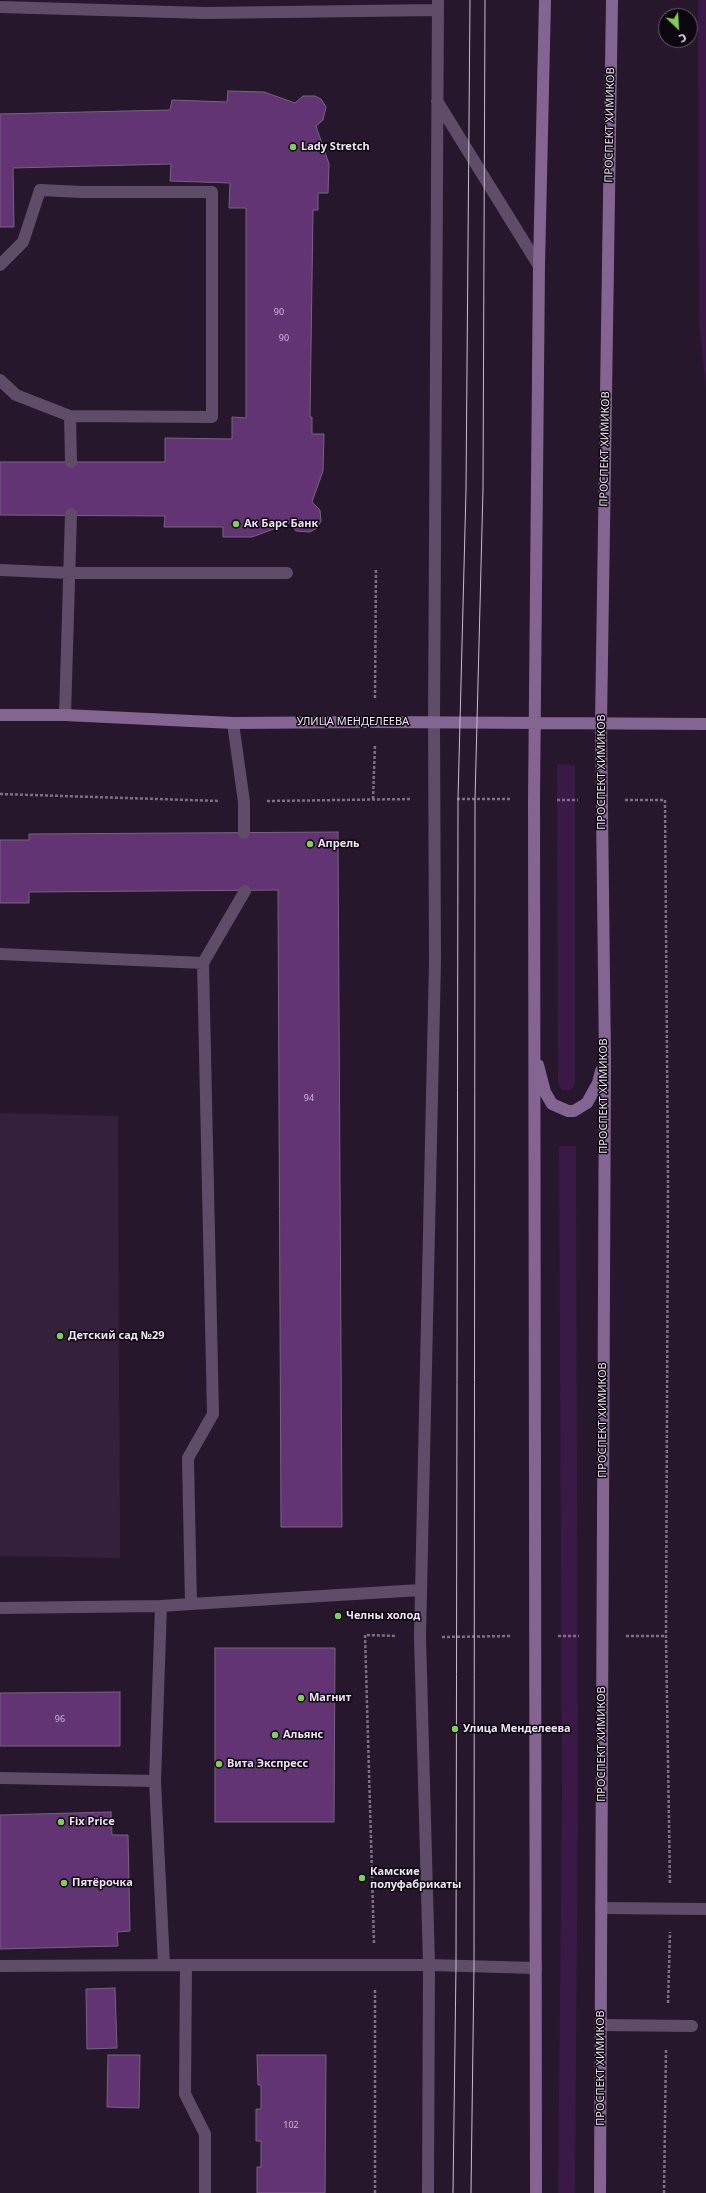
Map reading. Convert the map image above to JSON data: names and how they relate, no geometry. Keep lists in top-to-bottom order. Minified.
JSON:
{"streets":{"main road":["ПРОСПЕКТ ХИМИКОВ","УЛИЦА МЕНДЕЛЕЕВА"]},"crossings":[["ПРОСПЕКТ ХИМИКОВ","УЛИЦА МЕНДЕЛЕЕВА"]],"places":["Lady Stretch","Ак Барс Банк","Апрель","Детский сад №29","Челны холод","Магнит","Улица Менделеева","Альянс","Вита Экспресс","Fix Price","Камские полуфабрикаты","Пятёрочка"],"house_numbers":["90","90","94","96","102"],"north":"bottom right"}
